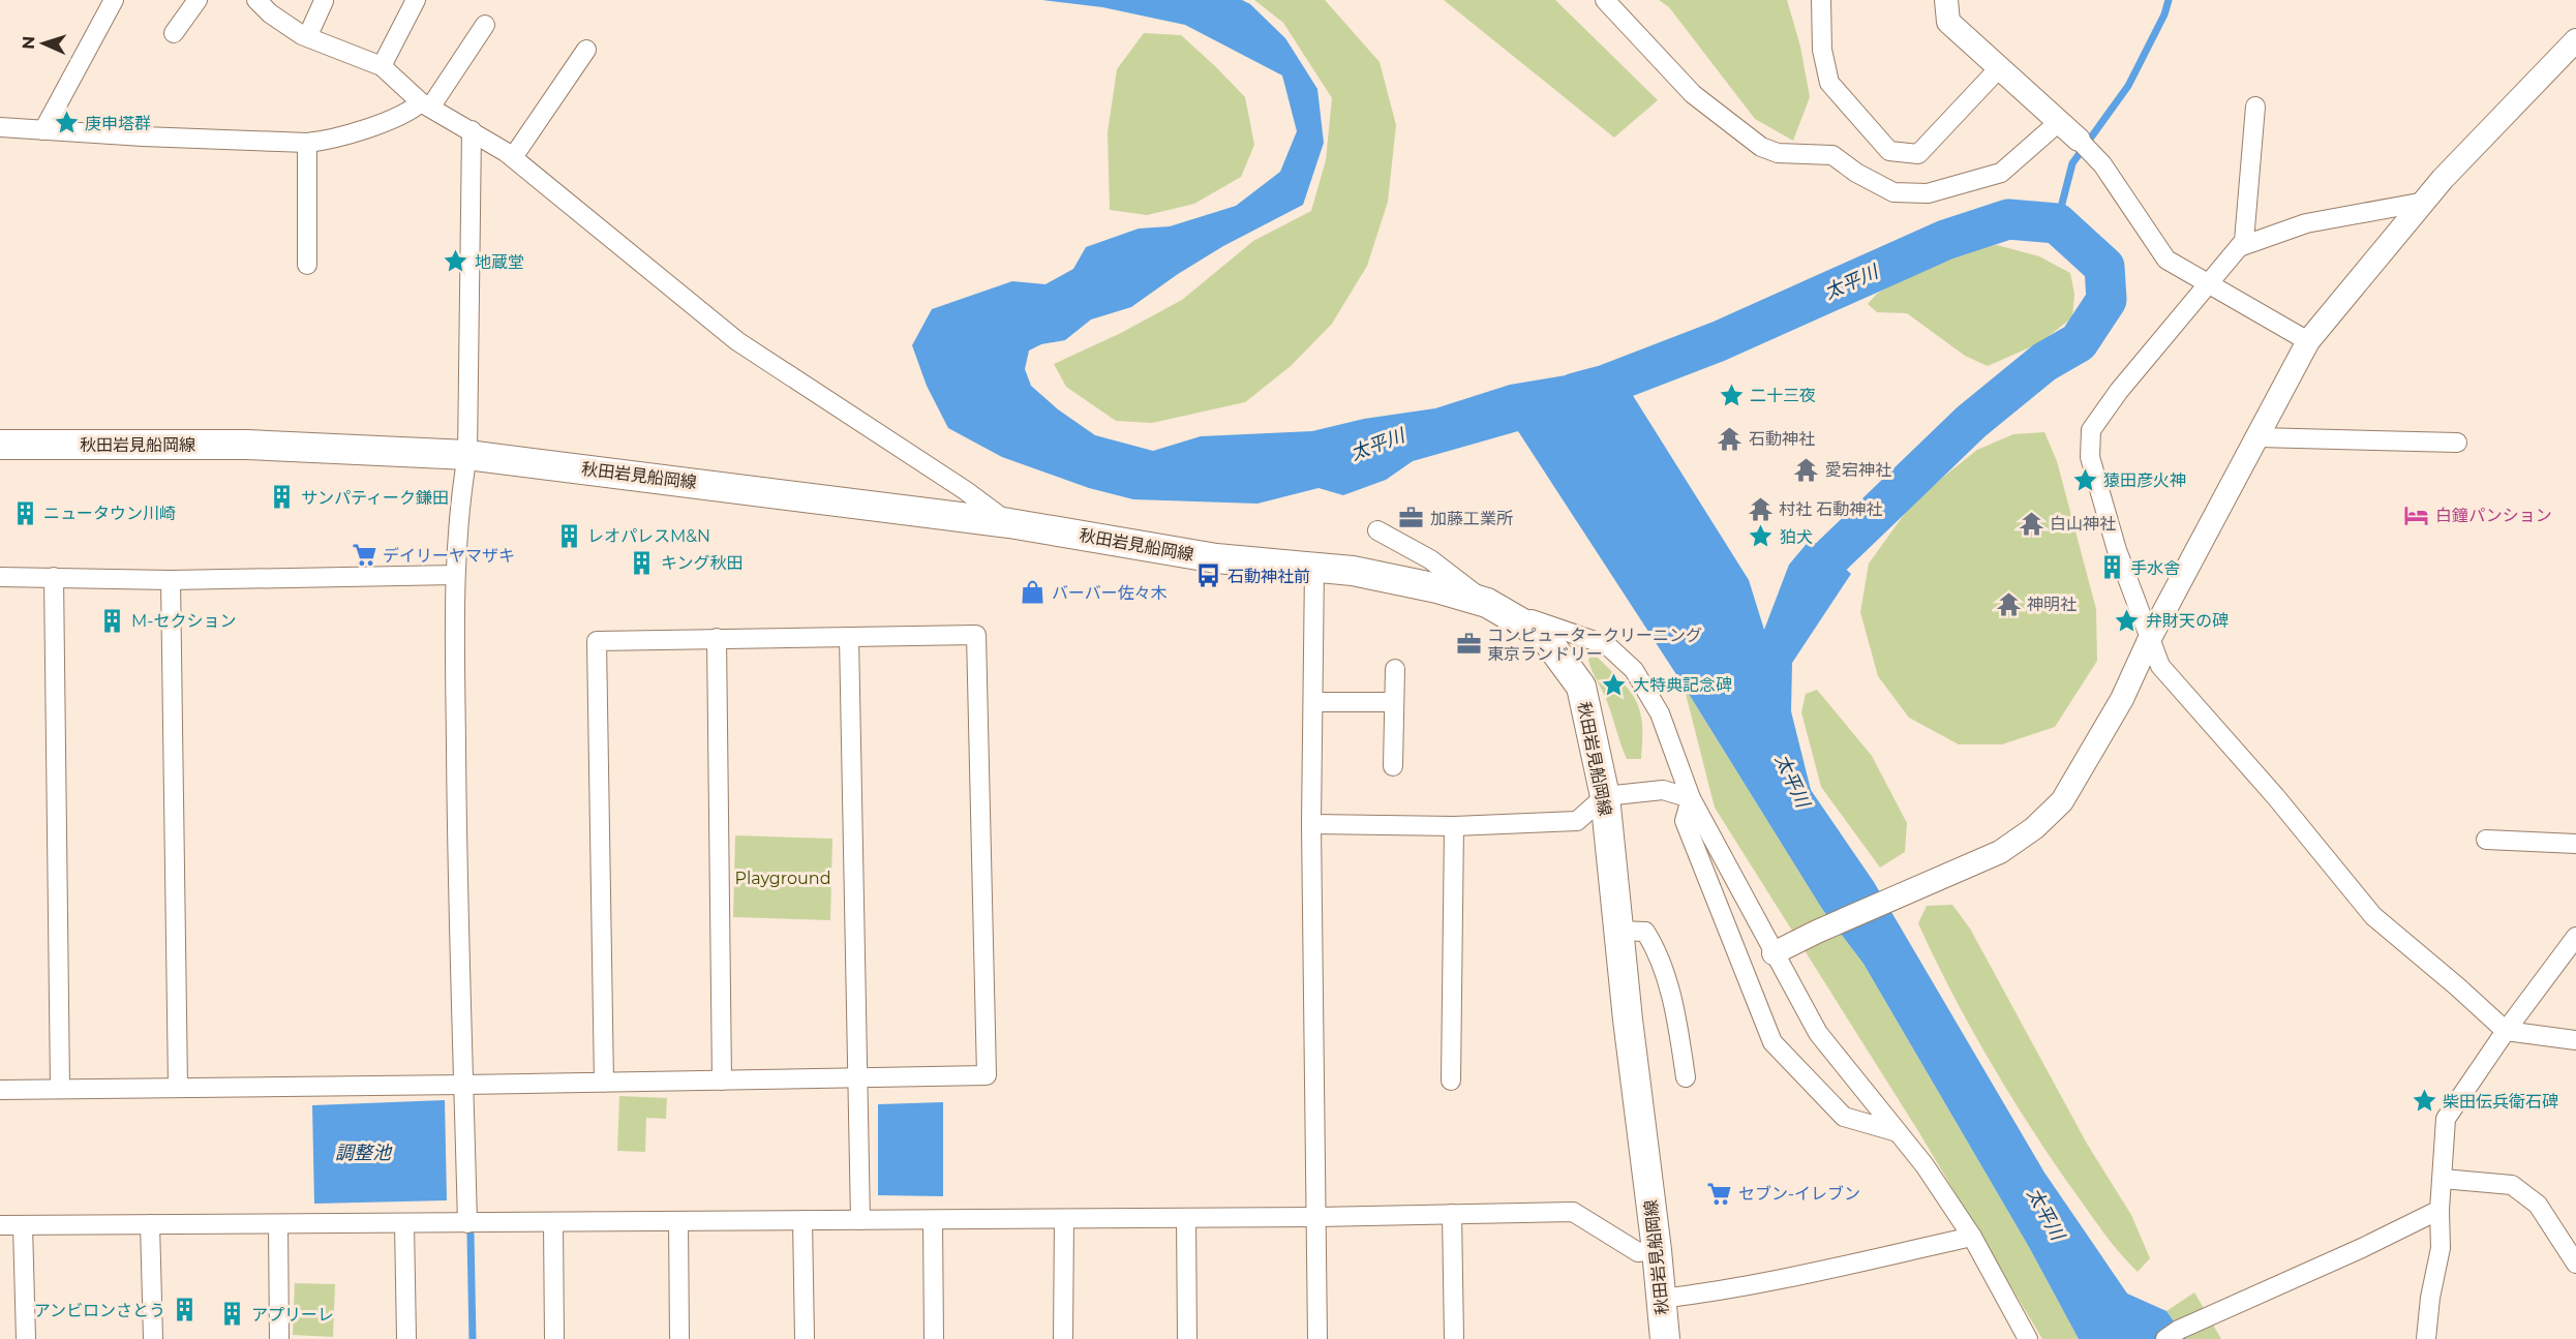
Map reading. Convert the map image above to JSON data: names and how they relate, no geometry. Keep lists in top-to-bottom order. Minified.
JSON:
{"streets":{"main road":["秋田岩見船岡線"]},"water":["太平川","調整池"],"parks":["Playground"],"places":{"place":["庚申塔群","地蔵堂","二十三夜","猿田彦火神","狛犬","弁財天の碑","大特典記念碑","柴田伝兵衛石碑"],"temple":["石動神社","愛宕神社","村社 石動神社","白山神社","神明社"],"building":["サンパティーク鎌田","ニュータウン川崎","レオパレスM&N","キング秋田","手水舎","M-セクション","アンビロンさとう","アプリーレ"],"hotel":["白鐘パンション"],"office":["加藤工業所","コンピュータークリーニング 東京ランドリー"],"supermarket":["デイリーヤマザキ","セブン-イレブン"],"bus stop":["石動神社前"],"shop":["バーバー佐々木"]},"north":"left"}
